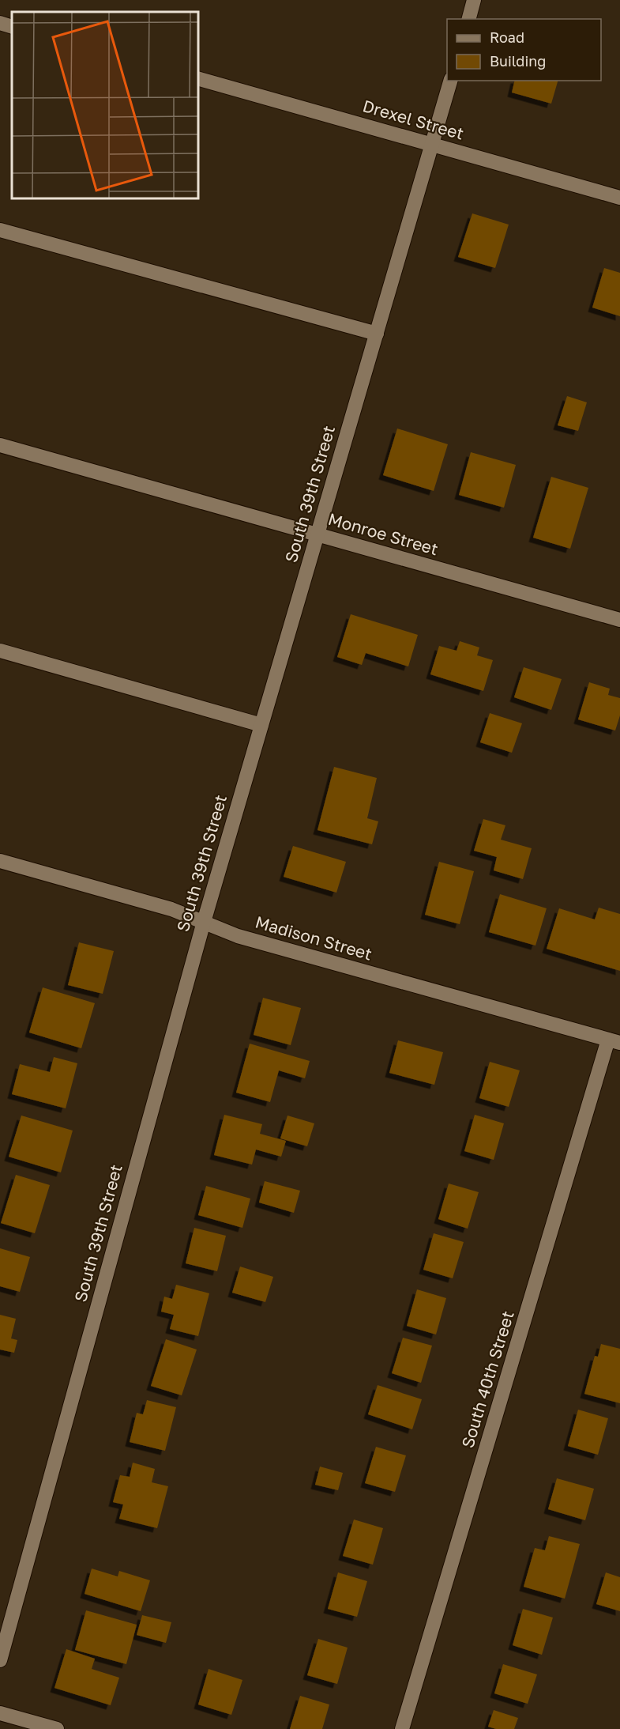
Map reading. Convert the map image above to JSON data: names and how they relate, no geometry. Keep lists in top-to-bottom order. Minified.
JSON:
{"streets":{"street":["Drexel Street","South 39th Street","Monroe Street","Madison Street","South 40th Street"]},"crossings":[["Drexel Street","South 39th Street"],["South 39th Street","Monroe Street"],["South 39th Street","Madison Street"],["Madison Street","South 40th Street"]],"legend":["Road","Building"]}
